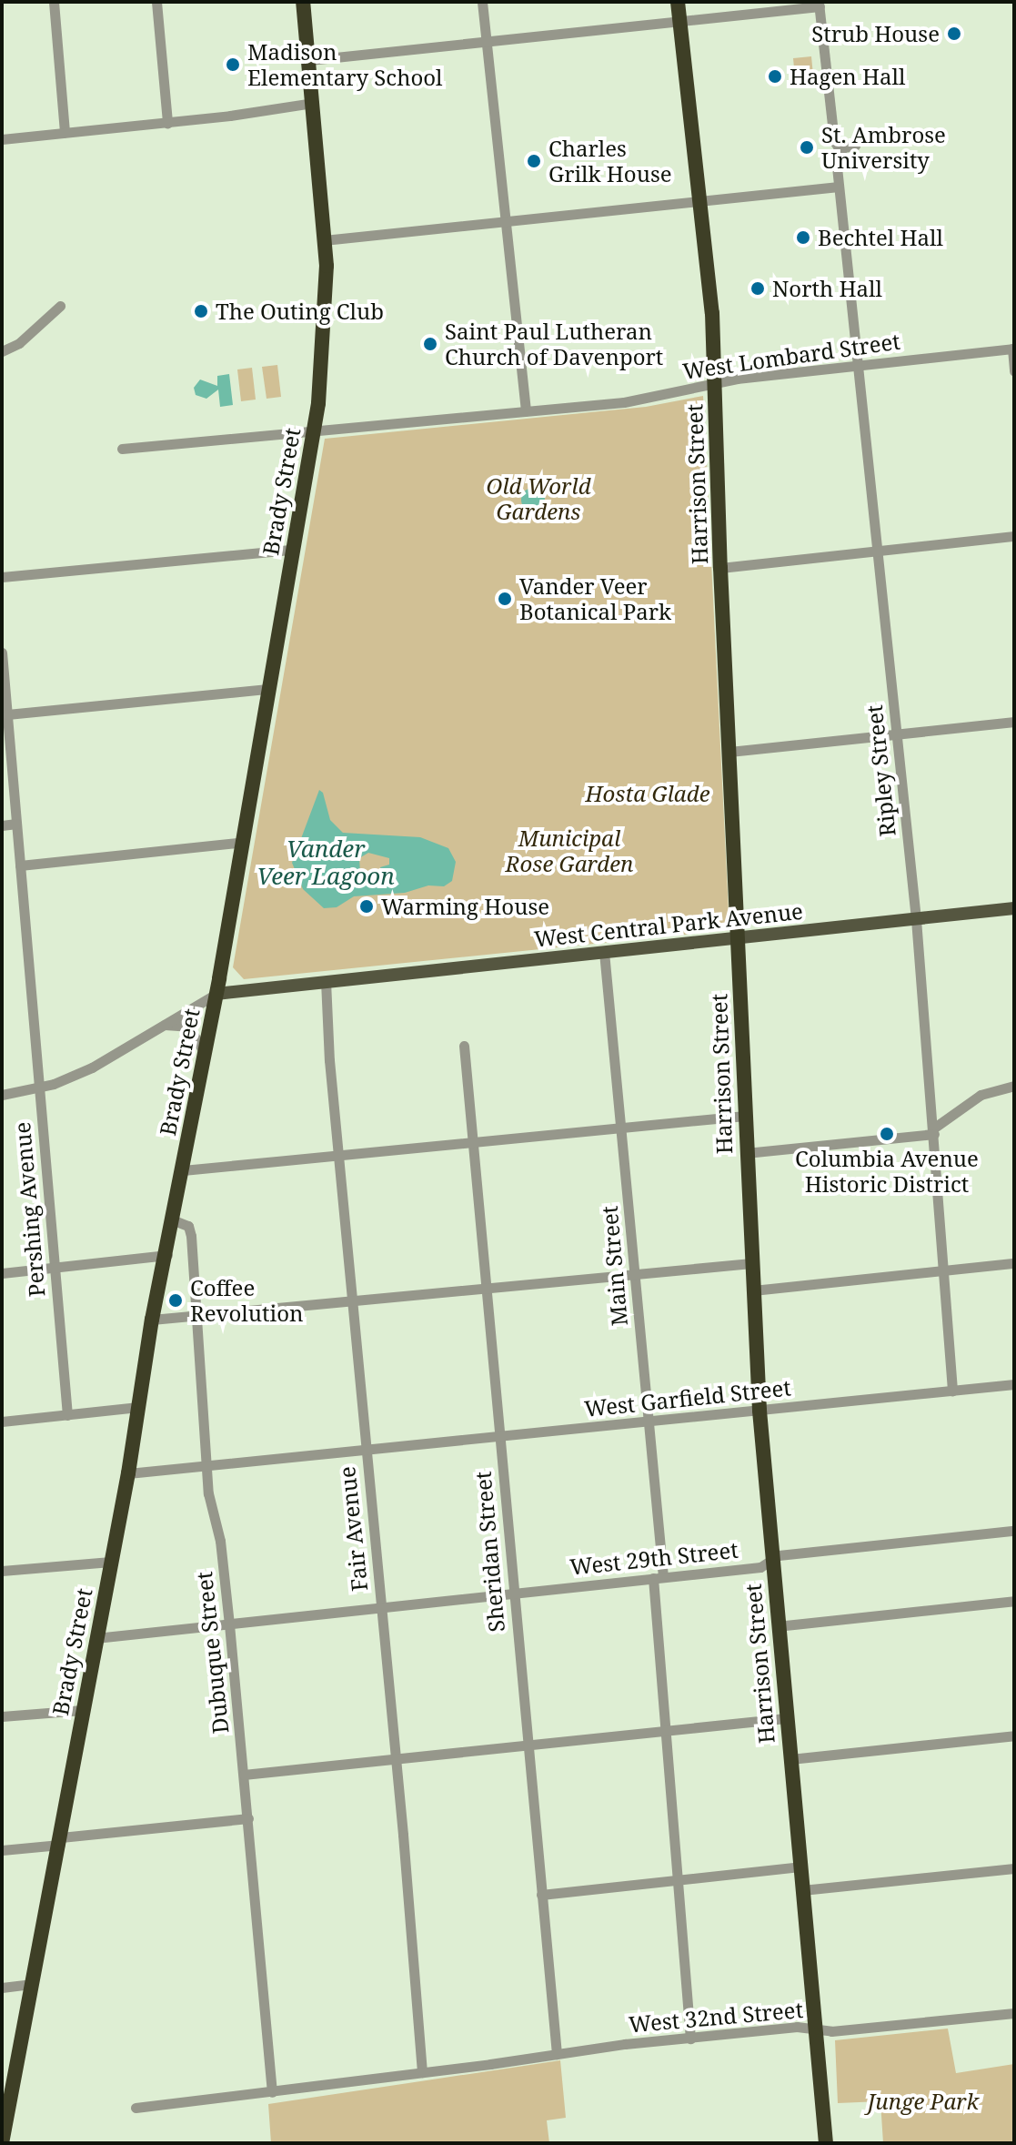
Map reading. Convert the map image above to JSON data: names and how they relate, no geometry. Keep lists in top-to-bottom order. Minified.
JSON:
{"streets":{"highway":["Harrison Street","Brady Street"],"main road":["West Central Park Avenue"],"street":["West Lombard Street","Ripley Street","Pershing Avenue","Main Street","West Garfield Street","Fair Avenue","Sheridan Street","West 29th Street","Dubuque Street","West 32nd Street"]},"crossings":[["West Lombard Street","Harrison Street"],["West Lombard Street","Brady Street"],["West Lombard Street","Ripley Street"],["Harrison Street","West Central Park Avenue"],["Harrison Street","West Garfield Street"],["Harrison Street","West 29th Street"],["Harrison Street","West 32nd Street"],["Brady Street","West Central Park Avenue"],["Brady Street","West Garfield Street"],["Brady Street","West 29th Street"],["Brady Street","Dubuque Street"],["Ripley Street","West Central Park Avenue"],["Ripley Street","West Garfield Street"],["West Central Park Avenue","Main Street"],["West Central Park Avenue","Fair Avenue"],["Main Street","West Garfield Street"],["Main Street","West 29th Street"],["Main Street","West 32nd Street"],["West Garfield Street","Fair Avenue"],["West Garfield Street","Sheridan Street"],["West Garfield Street","Dubuque Street"],["Fair Avenue","West 29th Street"],["Fair Avenue","West 32nd Street"],["Sheridan Street","West 29th Street"],["Sheridan Street","West 32nd Street"],["West 29th Street","Dubuque Street"],["Dubuque Street","West 32nd Street"]],"water":["Vander Veer Lagoon"],"parks":["Old World Gardens","Hosta Glade","Municipal Rose Garden","Junge Park"],"places":["Strub House","Madison Elementary School","Hagen Hall","St. Ambrose University","Charles Grilk House","Bechtel Hall","North Hall","The Outing Club","Saint Paul Lutheran Church of Davenport","Vander Veer Botanical Park","Warming House","Columbia Avenue Historic District","Coffee Revolution"]}
